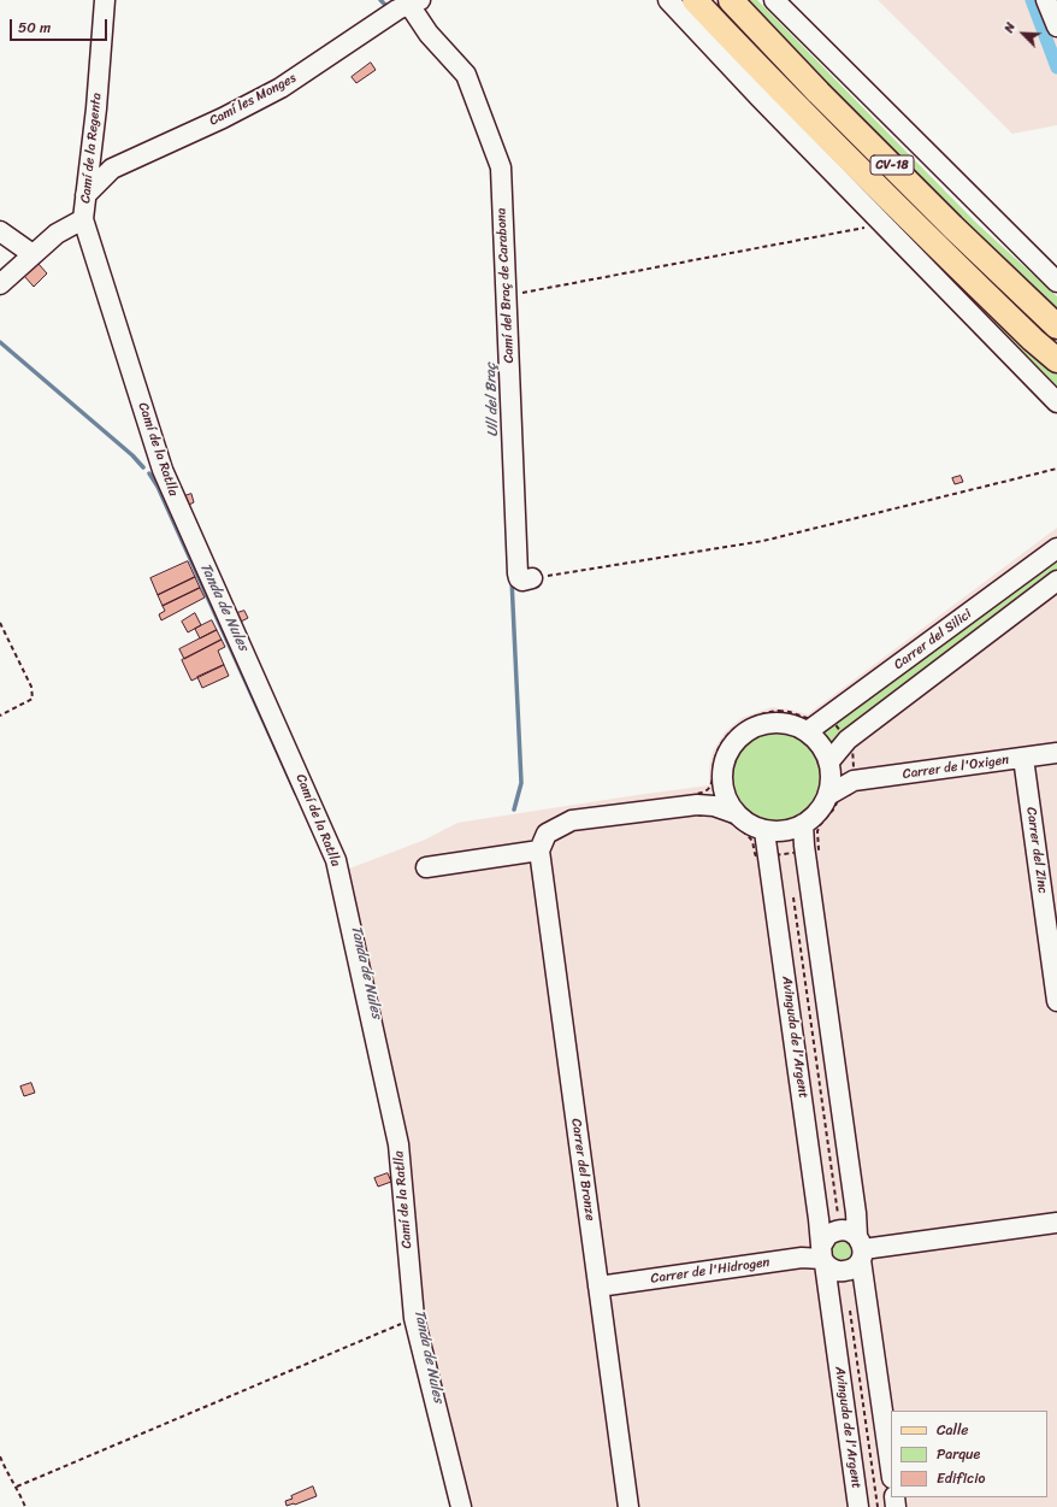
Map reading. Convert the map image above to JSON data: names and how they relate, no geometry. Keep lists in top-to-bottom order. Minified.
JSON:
{"streets":{"main road":["CV-18"],"street":["Camí les Monges","Camí de la Regenta","Camí del Braç de Carabona","Camí de la Ratlla","Carrer del Silici","Carrer de l'Oxigen","Carrer del Zinc","Avinguda de l'Argent","Carrer del Bronze","Carrer de l'Hidrogen"]},"crossings":[["Camí les Monges","Camí de la Regenta"],["Camí les Monges","Camí del Braç de Carabona"],["Camí de la Regenta","Camí de la Ratlla"],["Carrer del Silici","Carrer de l'Oxigen"],["Carrer del Silici","Avinguda de l'Argent"],["Carrer de l'Oxigen","Carrer del Zinc"],["Carrer de l'Oxigen","Avinguda de l'Argent"],["Avinguda de l'Argent","Carrer de l'Hidrogen"],["Carrer del Bronze","Carrer de l'Hidrogen"]],"water":["Ull del Braç","Tanda de Nules"],"legend":["Calle","Parque","Edificio"],"scale_bar":"50 m","north":"top left"}
